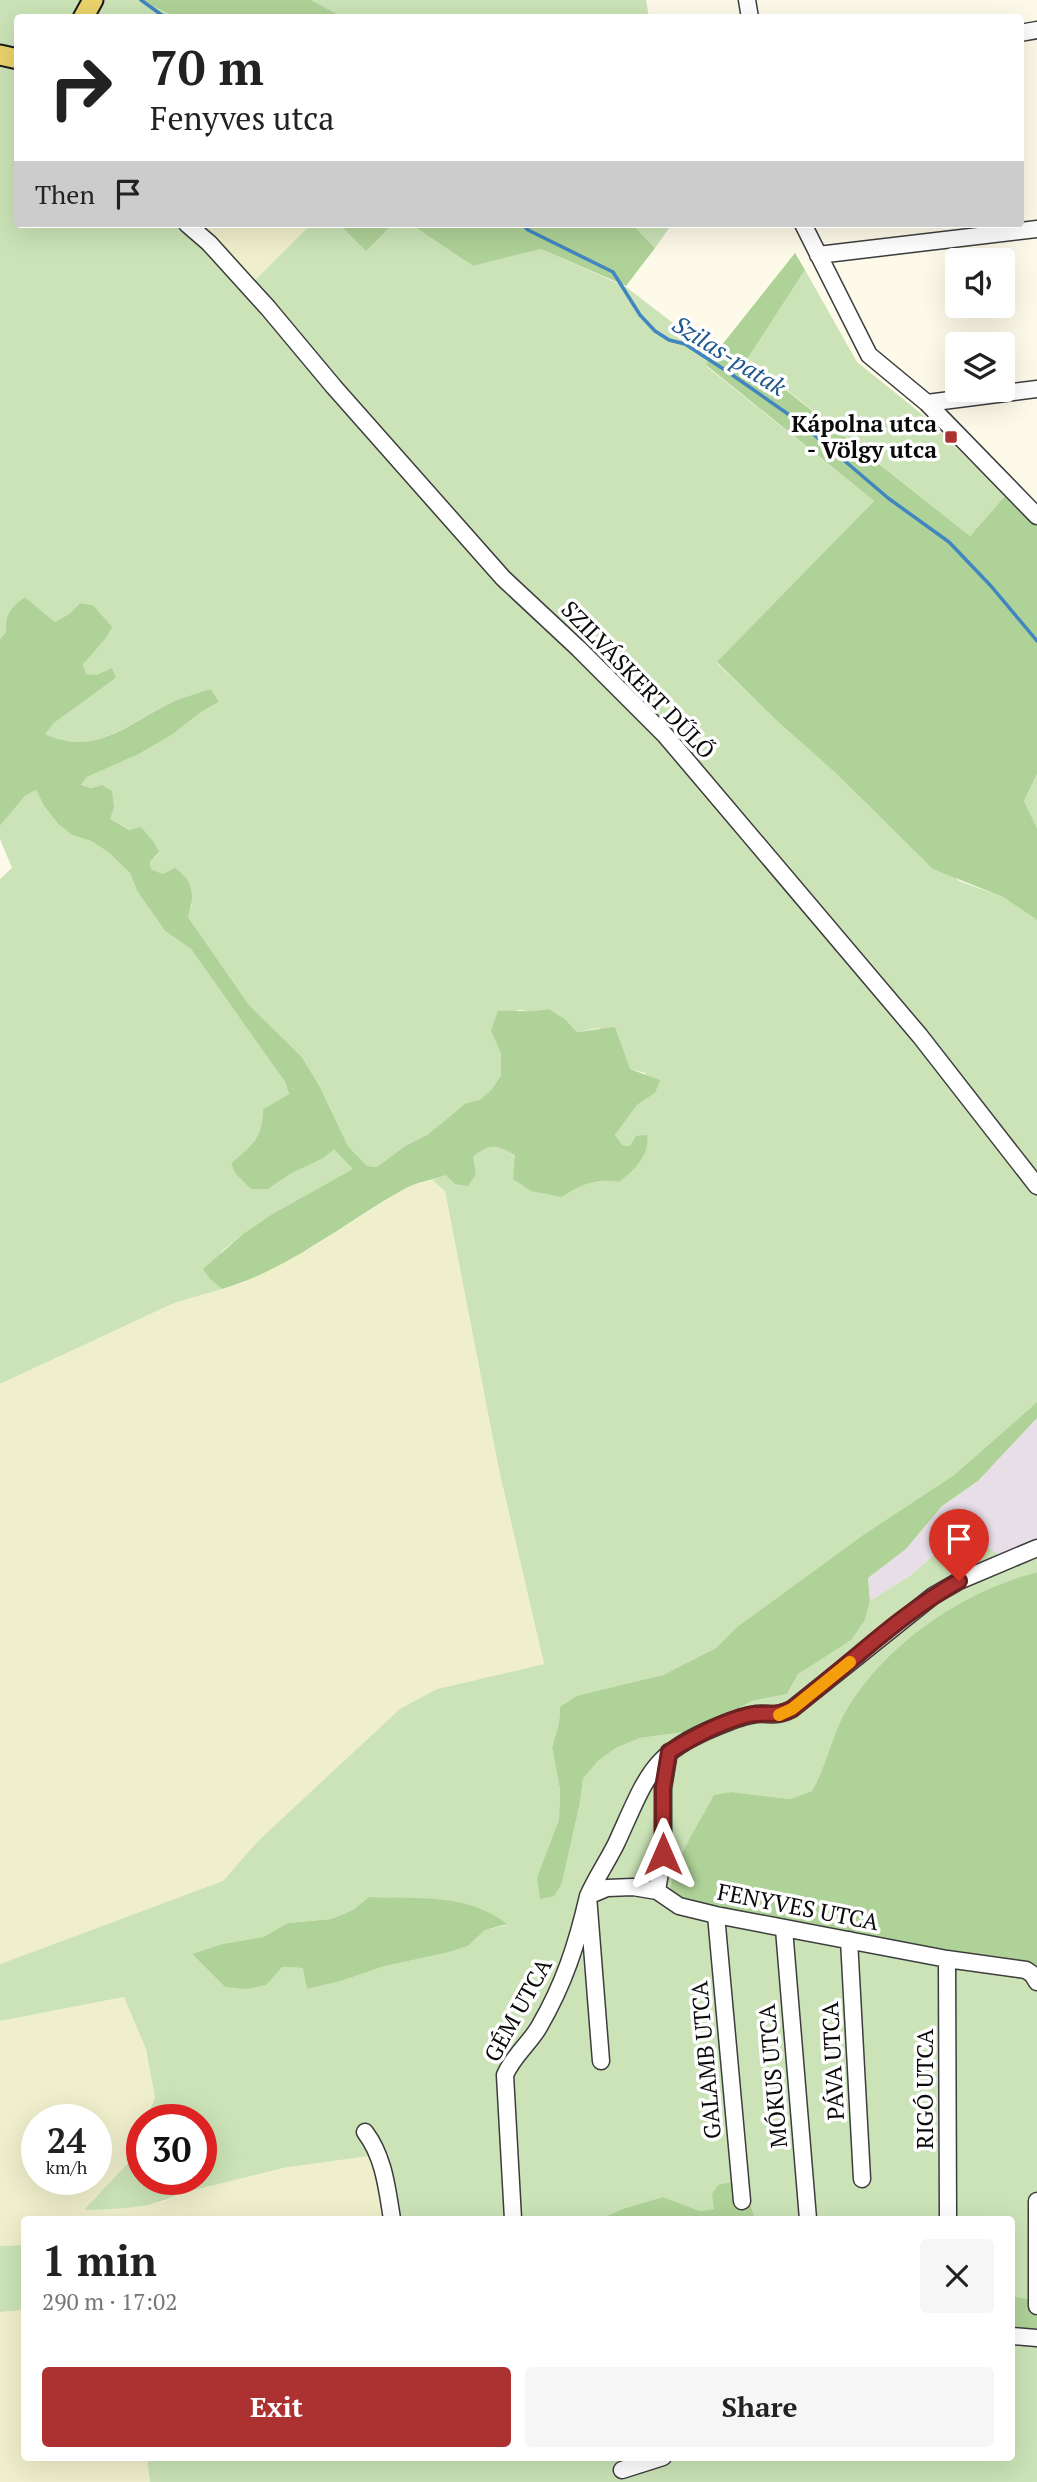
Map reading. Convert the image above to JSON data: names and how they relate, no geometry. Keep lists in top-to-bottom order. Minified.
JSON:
{"streets":{"street":["SZILVÁSKERT DŰLŐ","FENYVES UTCA","GÉM UTCA","GALAMB UTCA","PÁVA UTCA","MÓKUS UTCA","RIGÓ UTCA"]},"crossings":[["FENYVES UTCA","GALAMB UTCA"],["FENYVES UTCA","PÁVA UTCA"],["FENYVES UTCA","MÓKUS UTCA"],["FENYVES UTCA","RIGÓ UTCA"]],"water":["Szilas-patak"],"places":{"transit":["Kápolna utca - Völgy utca"]},"page":{"turn":["70 m","Fenyves utca"],"then":"Then","speed":"24 km/h","limit":"30","heading":["1 min","290 m · 17:02"],"buttons":["Exit","Share"]}}
